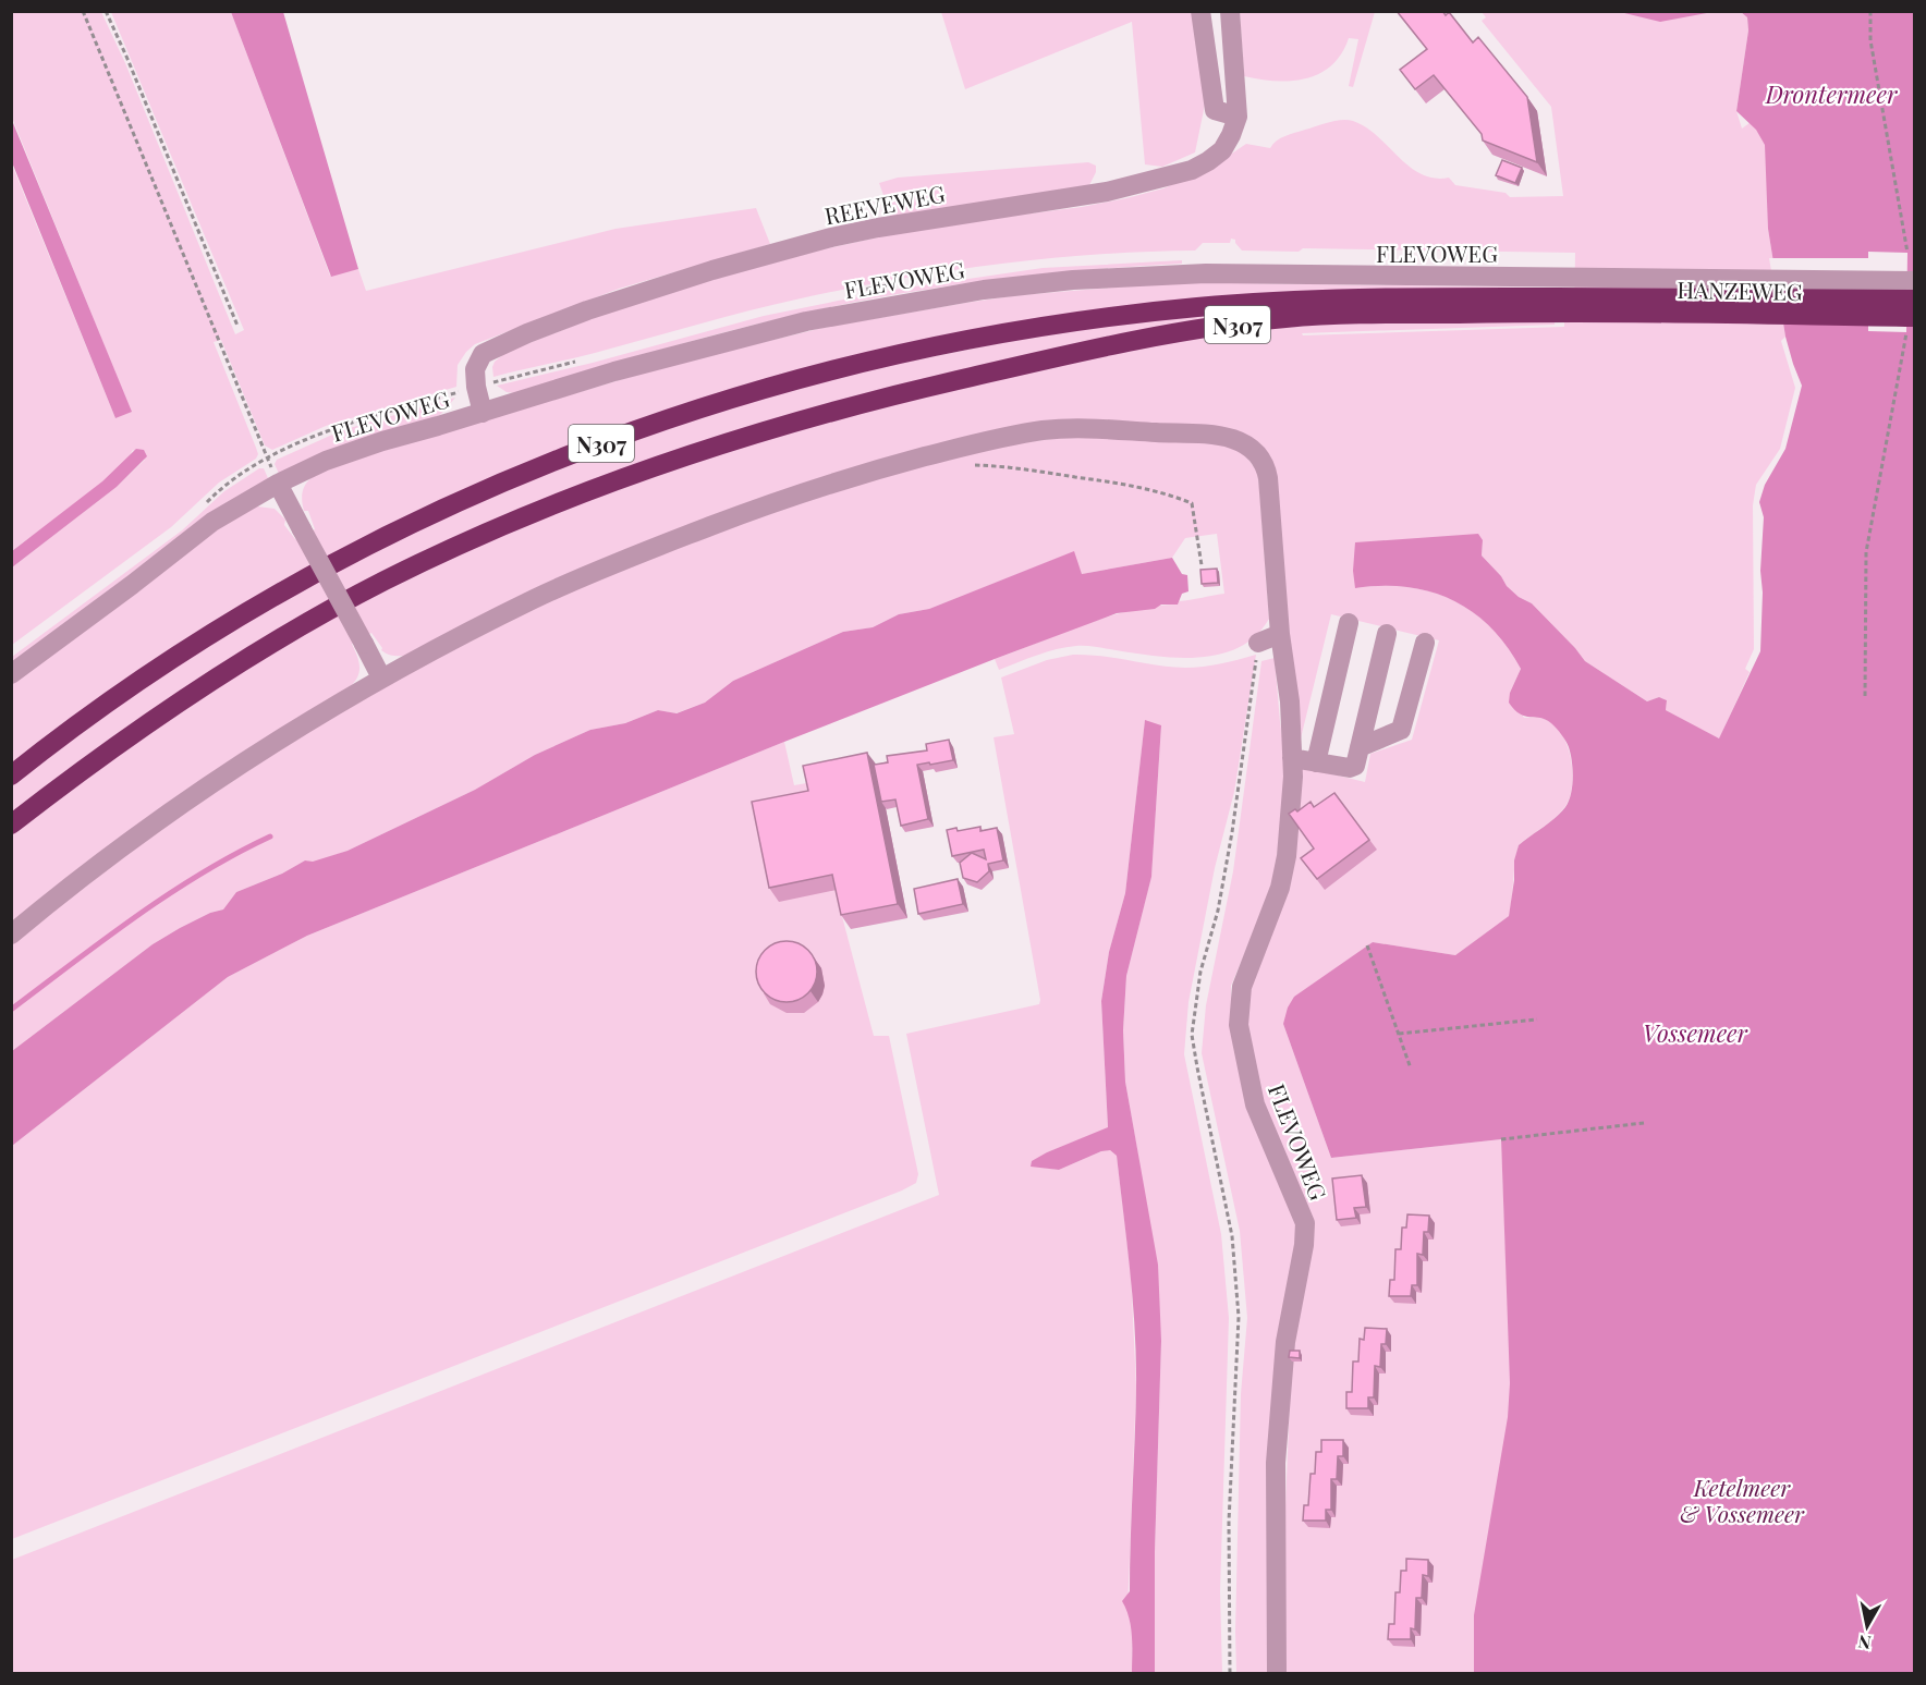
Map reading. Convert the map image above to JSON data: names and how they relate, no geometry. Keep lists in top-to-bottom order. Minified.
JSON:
{"streets":{"highway":["FLEVOWEG","HANZEWEG","N307"],"street":["REEVEWEG"]},"crossings":[["REEVEWEG","FLEVOWEG"],["FLEVOWEG","HANZEWEG"],["FLEVOWEG","N307"],["HANZEWEG","N307"]],"water":["Drontermeer","Vossemeer"],"parks":["Ketelmeer & Vossemeer"],"north":"bottom"}
